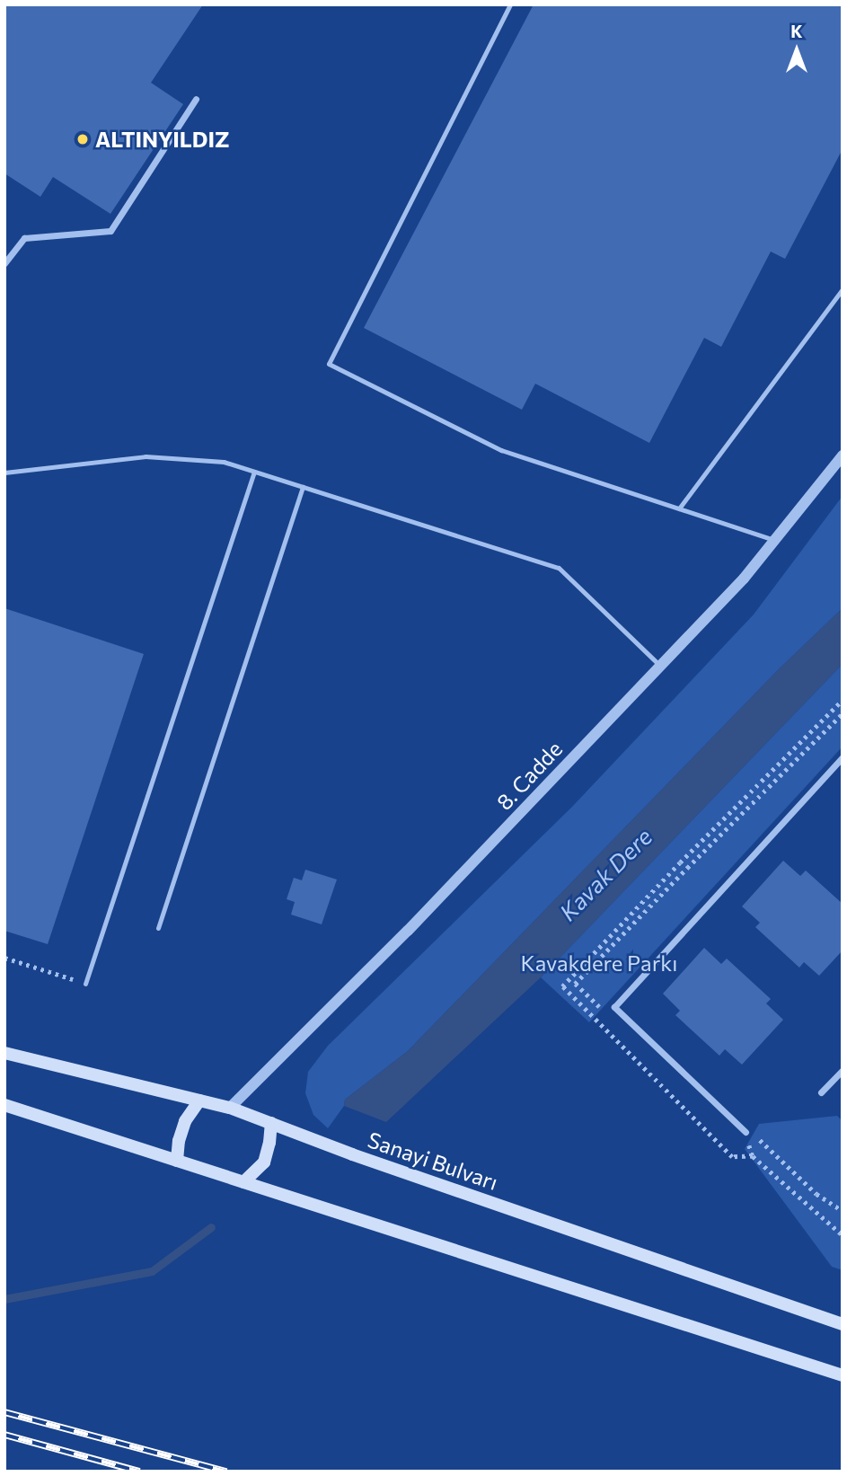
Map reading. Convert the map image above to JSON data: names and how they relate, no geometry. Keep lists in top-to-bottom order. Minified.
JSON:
{"streets":{"main road":["Sanayi Bulvarı"],"street":["8. Cadde"]},"crossings":[["8. Cadde","Sanayi Bulvarı"]],"water":["Kavak Dere"],"parks":["Kavakdere Parkı"],"places":["ALTINYILDIZ"],"north":"top"}
